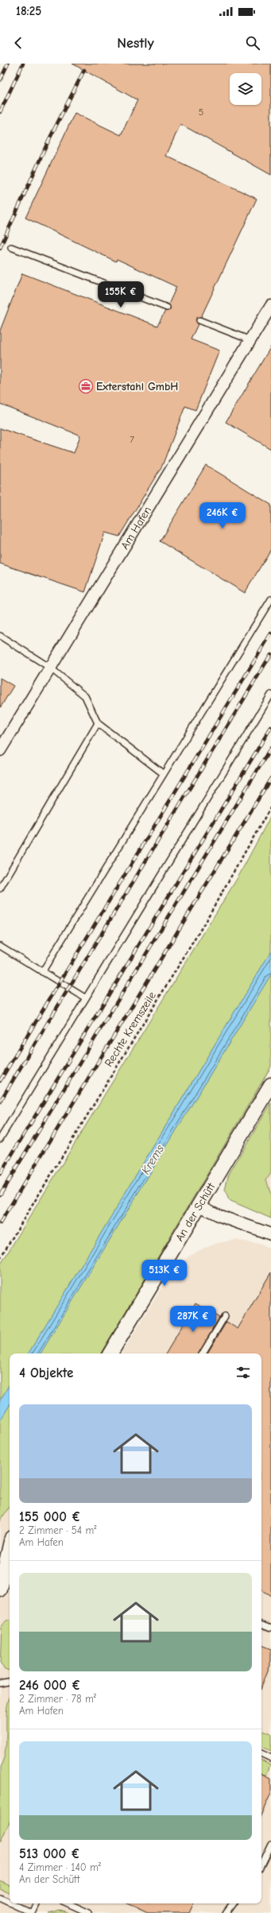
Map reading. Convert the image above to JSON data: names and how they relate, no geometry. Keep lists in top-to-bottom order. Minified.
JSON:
{"streets":{"street":["Am Hafen","An der Schütt"],"path":["Rechte Kremszeile"]},"water":["Krems"],"places":{"office":["Exterstahl GmbH"]},"house_numbers":["5","7"],"page":{"status":"18:25","header":"Nestly","price":["155K €","246K €","513K €","287K €"],"heading":"4 Objekte","list":[{"name":"155 000 €","note":"2 Zimmer · 54 m² · Am Hafen"},{"name":"246 000 €","note":"2 Zimmer · 78 m² · Am Hafen"},{"name":"513 000 €","note":"4 Zimmer · 140 m² · An der Schütt"}]}}
